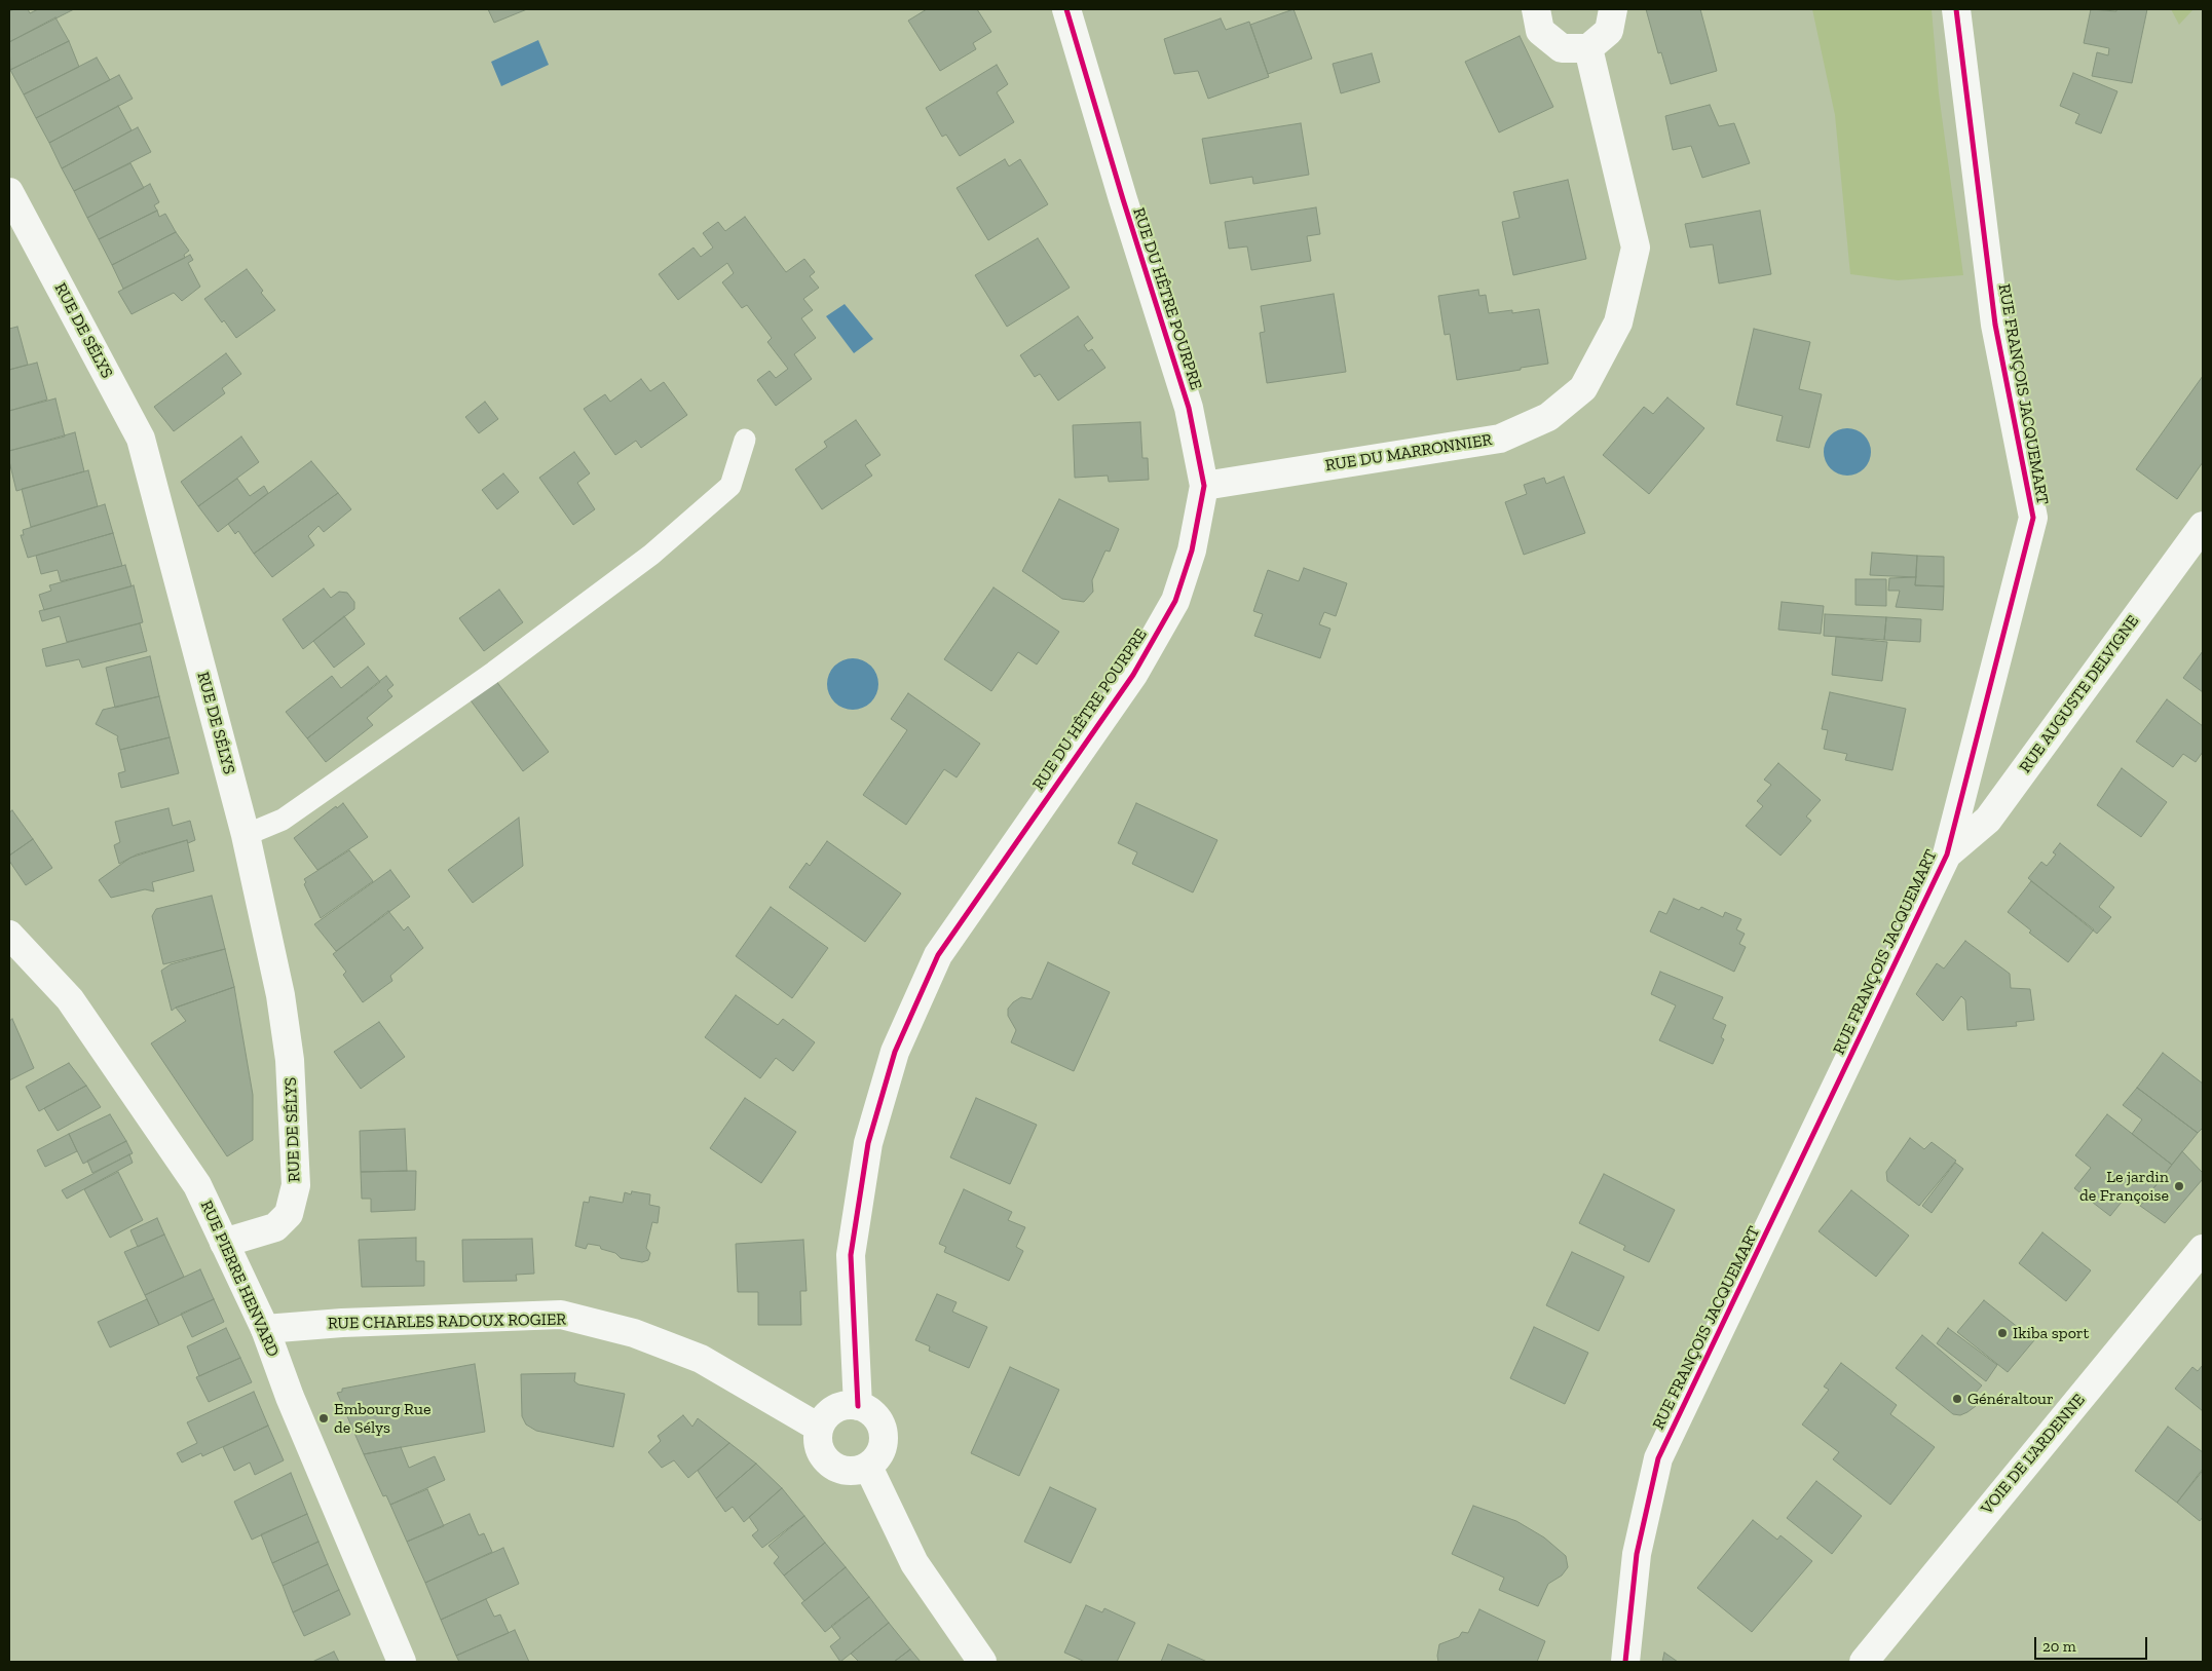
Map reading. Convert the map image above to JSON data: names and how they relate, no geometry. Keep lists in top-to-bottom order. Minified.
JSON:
{"streets":{"street":["RUE DU HÊTRE POURPRE","RUE DE SÉLYS","RUE FRANÇOIS JACQUEMART","RUE DU MARRONNIER","RUE AUGUSTE DELVIGNE","RUE PIERRE HENVARD","RUE CHARLES RADOUX ROGIER","VOIE DE L'ARDENNE"]},"crossings":[["RUE DU HÊTRE POURPRE","RUE DU MARRONNIER"],["RUE DU HÊTRE POURPRE","RUE CHARLES RADOUX ROGIER"],["RUE DE SÉLYS","RUE PIERRE HENVARD"],["RUE FRANÇOIS JACQUEMART","RUE AUGUSTE DELVIGNE"],["RUE PIERRE HENVARD","RUE CHARLES RADOUX ROGIER"]],"places":["Le jardin de Françoise","Ikiba sport","Généraltour","Embourg Rue de Sélys"],"scale_bar":"20 m"}
